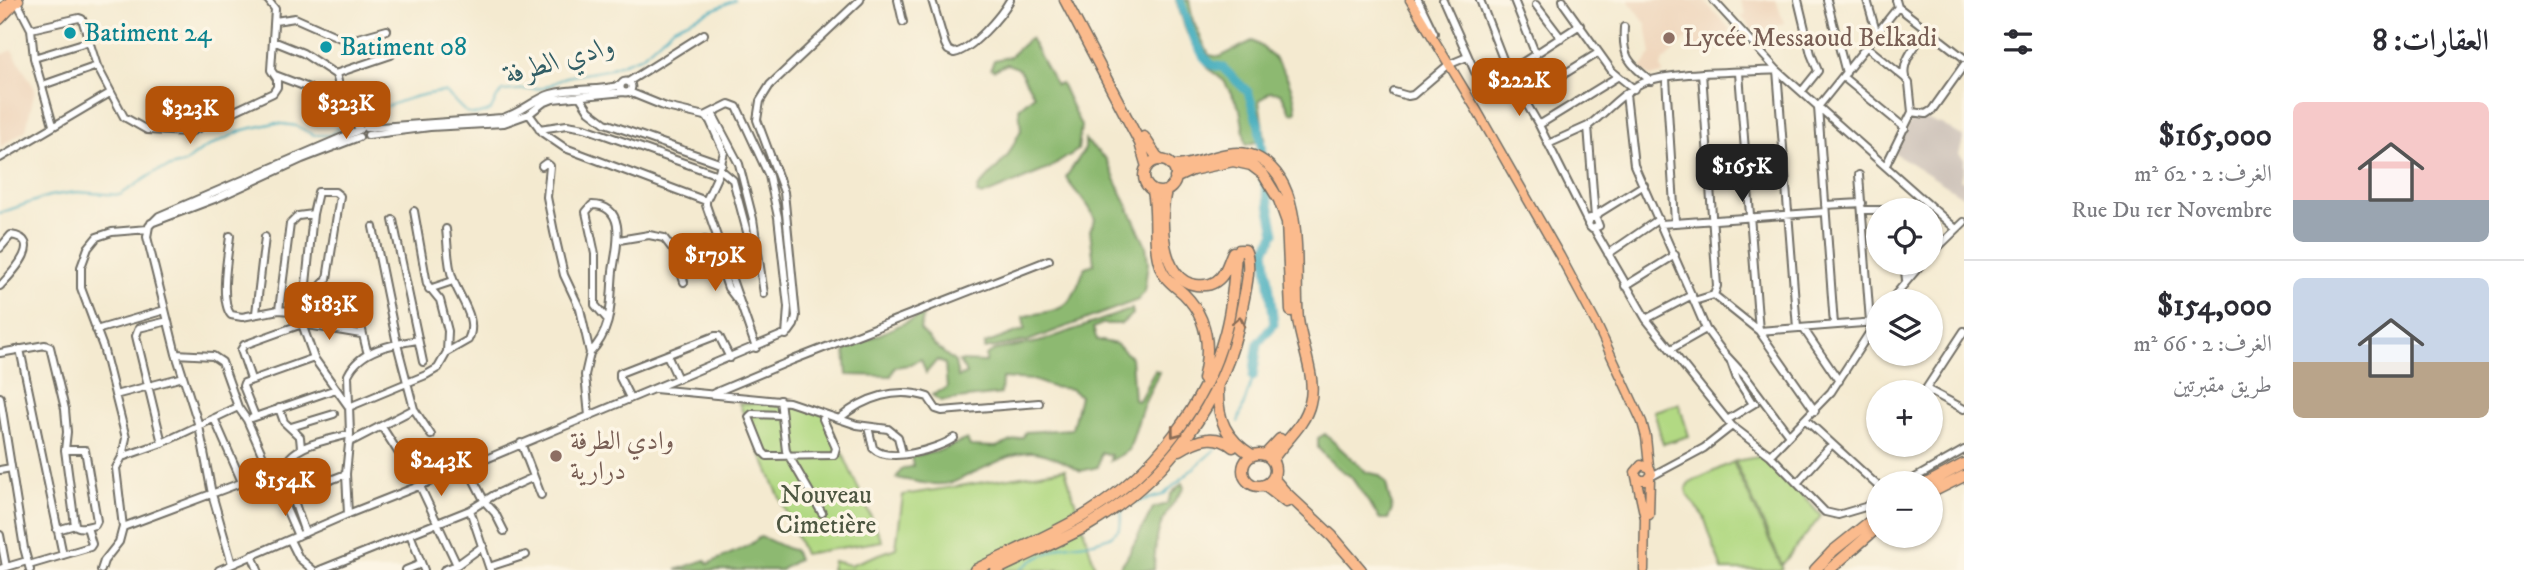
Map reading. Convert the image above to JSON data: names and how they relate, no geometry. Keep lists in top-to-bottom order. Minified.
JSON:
{"water":["وادي الطرفة"],"parks":["Nouveau Cimetière"],"places":["Batiment 24","Lycée Messaoud Belkadi","Batiment 08","وادي الطرفة درارية"],"page":{"heading":"العقارات: 8","price":["$222K","$323K","$323K","$165K","$179K","$183K","$243K","$154K"],"list":[{"name":"$165,000","note":"الغرف: 2 · 62 m² · Rue Du 1er Novembre"},{"name":"$154,000","note":"الغرف: 2 · 66 m² · طريق مقبرتين"}],"map_buttons":["+","−"]}}
